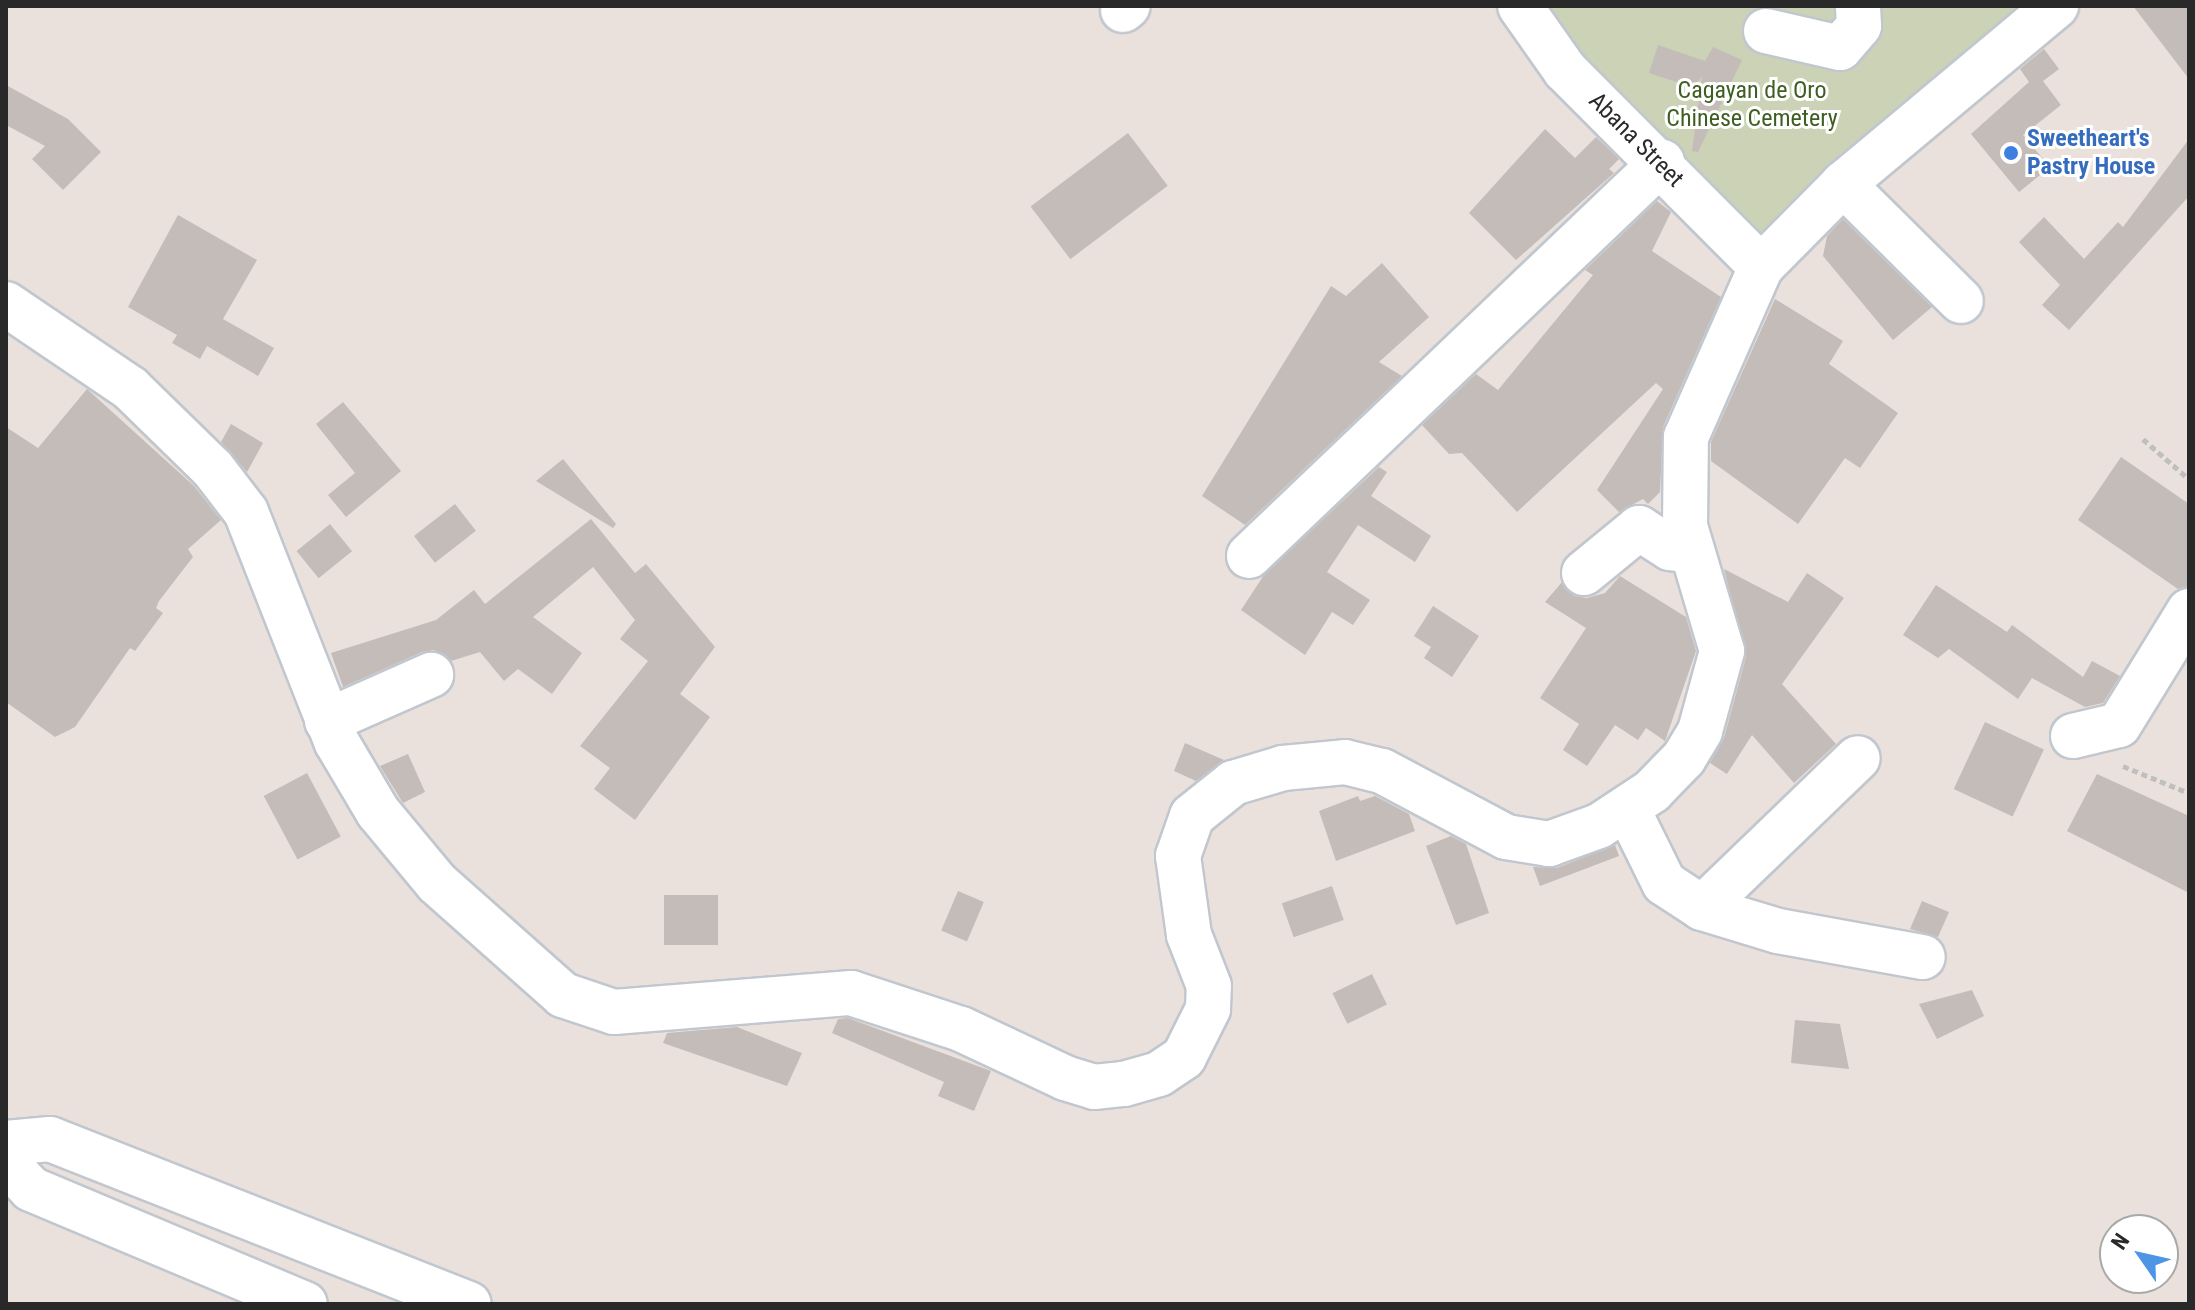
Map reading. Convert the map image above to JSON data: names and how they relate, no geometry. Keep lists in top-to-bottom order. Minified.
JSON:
{"streets":{"street":["Abana Street"]},"parks":["Cagayan de Oro Chinese Cemetery"],"places":["Sweetheart's Pastry House"],"north":"top left"}
